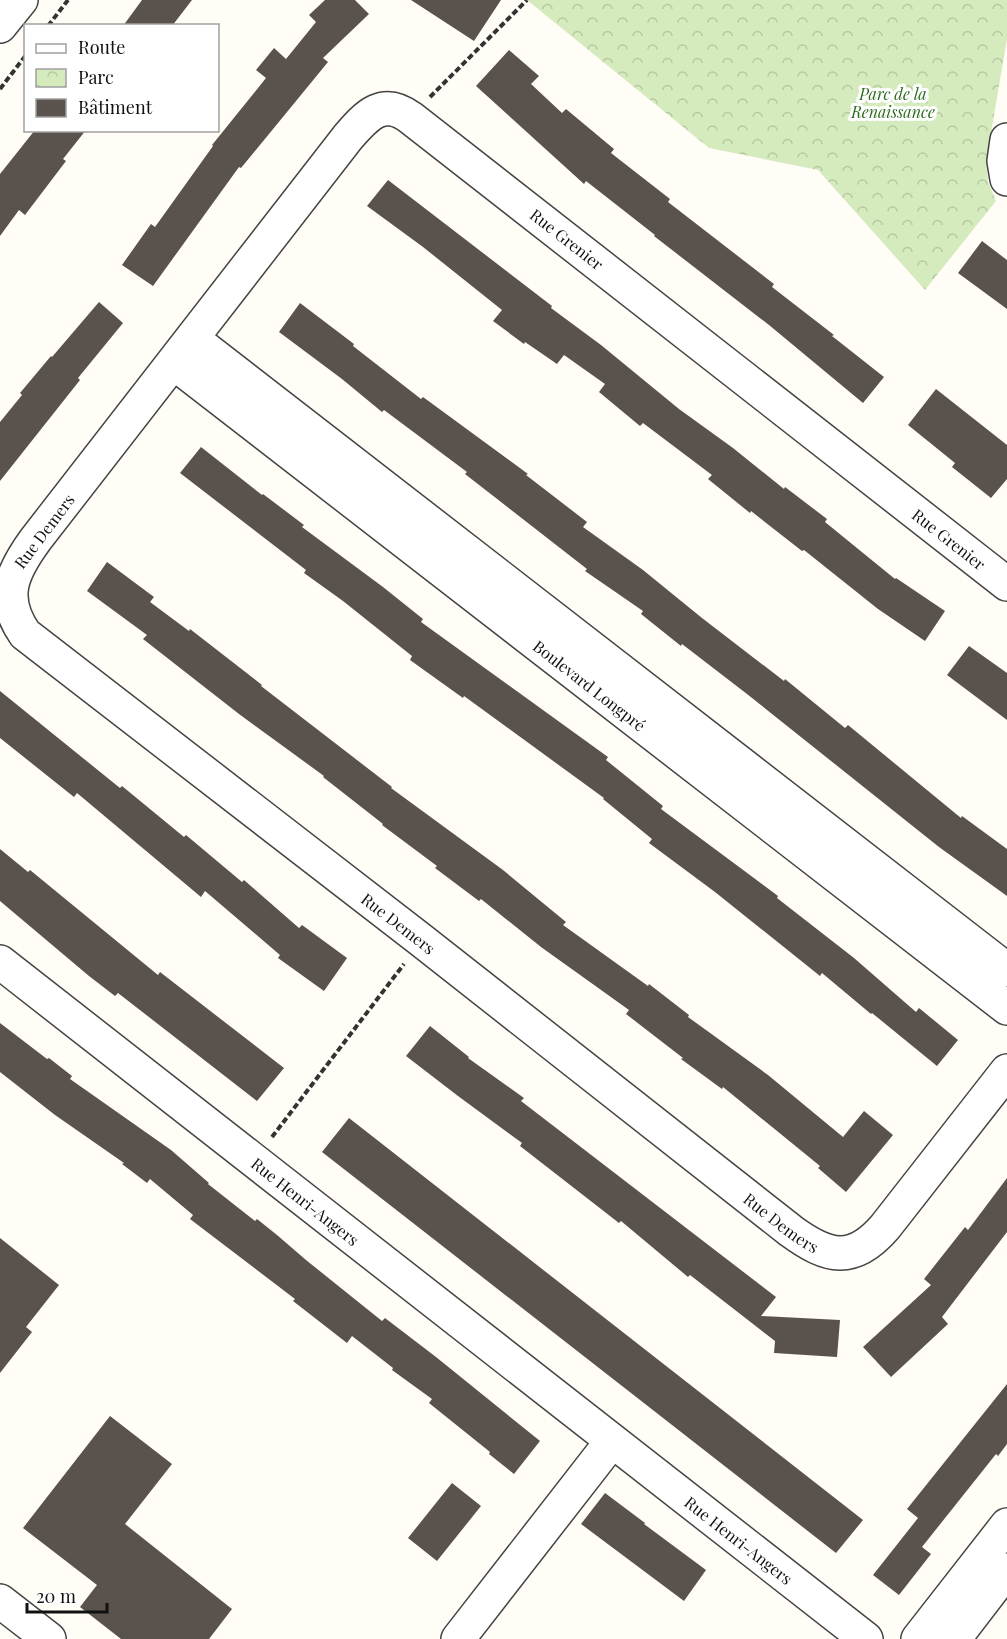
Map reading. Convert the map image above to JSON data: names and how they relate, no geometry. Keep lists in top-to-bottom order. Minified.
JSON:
{"streets":{"street":["Rue Grenier","Rue Demers","Boulevard Longpré","Rue Henri-Angers"]},"crossings":[["Rue Grenier","Rue Demers"],["Rue Grenier","Boulevard Longpré"],["Rue Demers","Boulevard Longpré"]],"parks":["Parc de la Renaissance"],"legend":["Route","Parc","Bâtiment"],"scale_bar":"20 m"}
